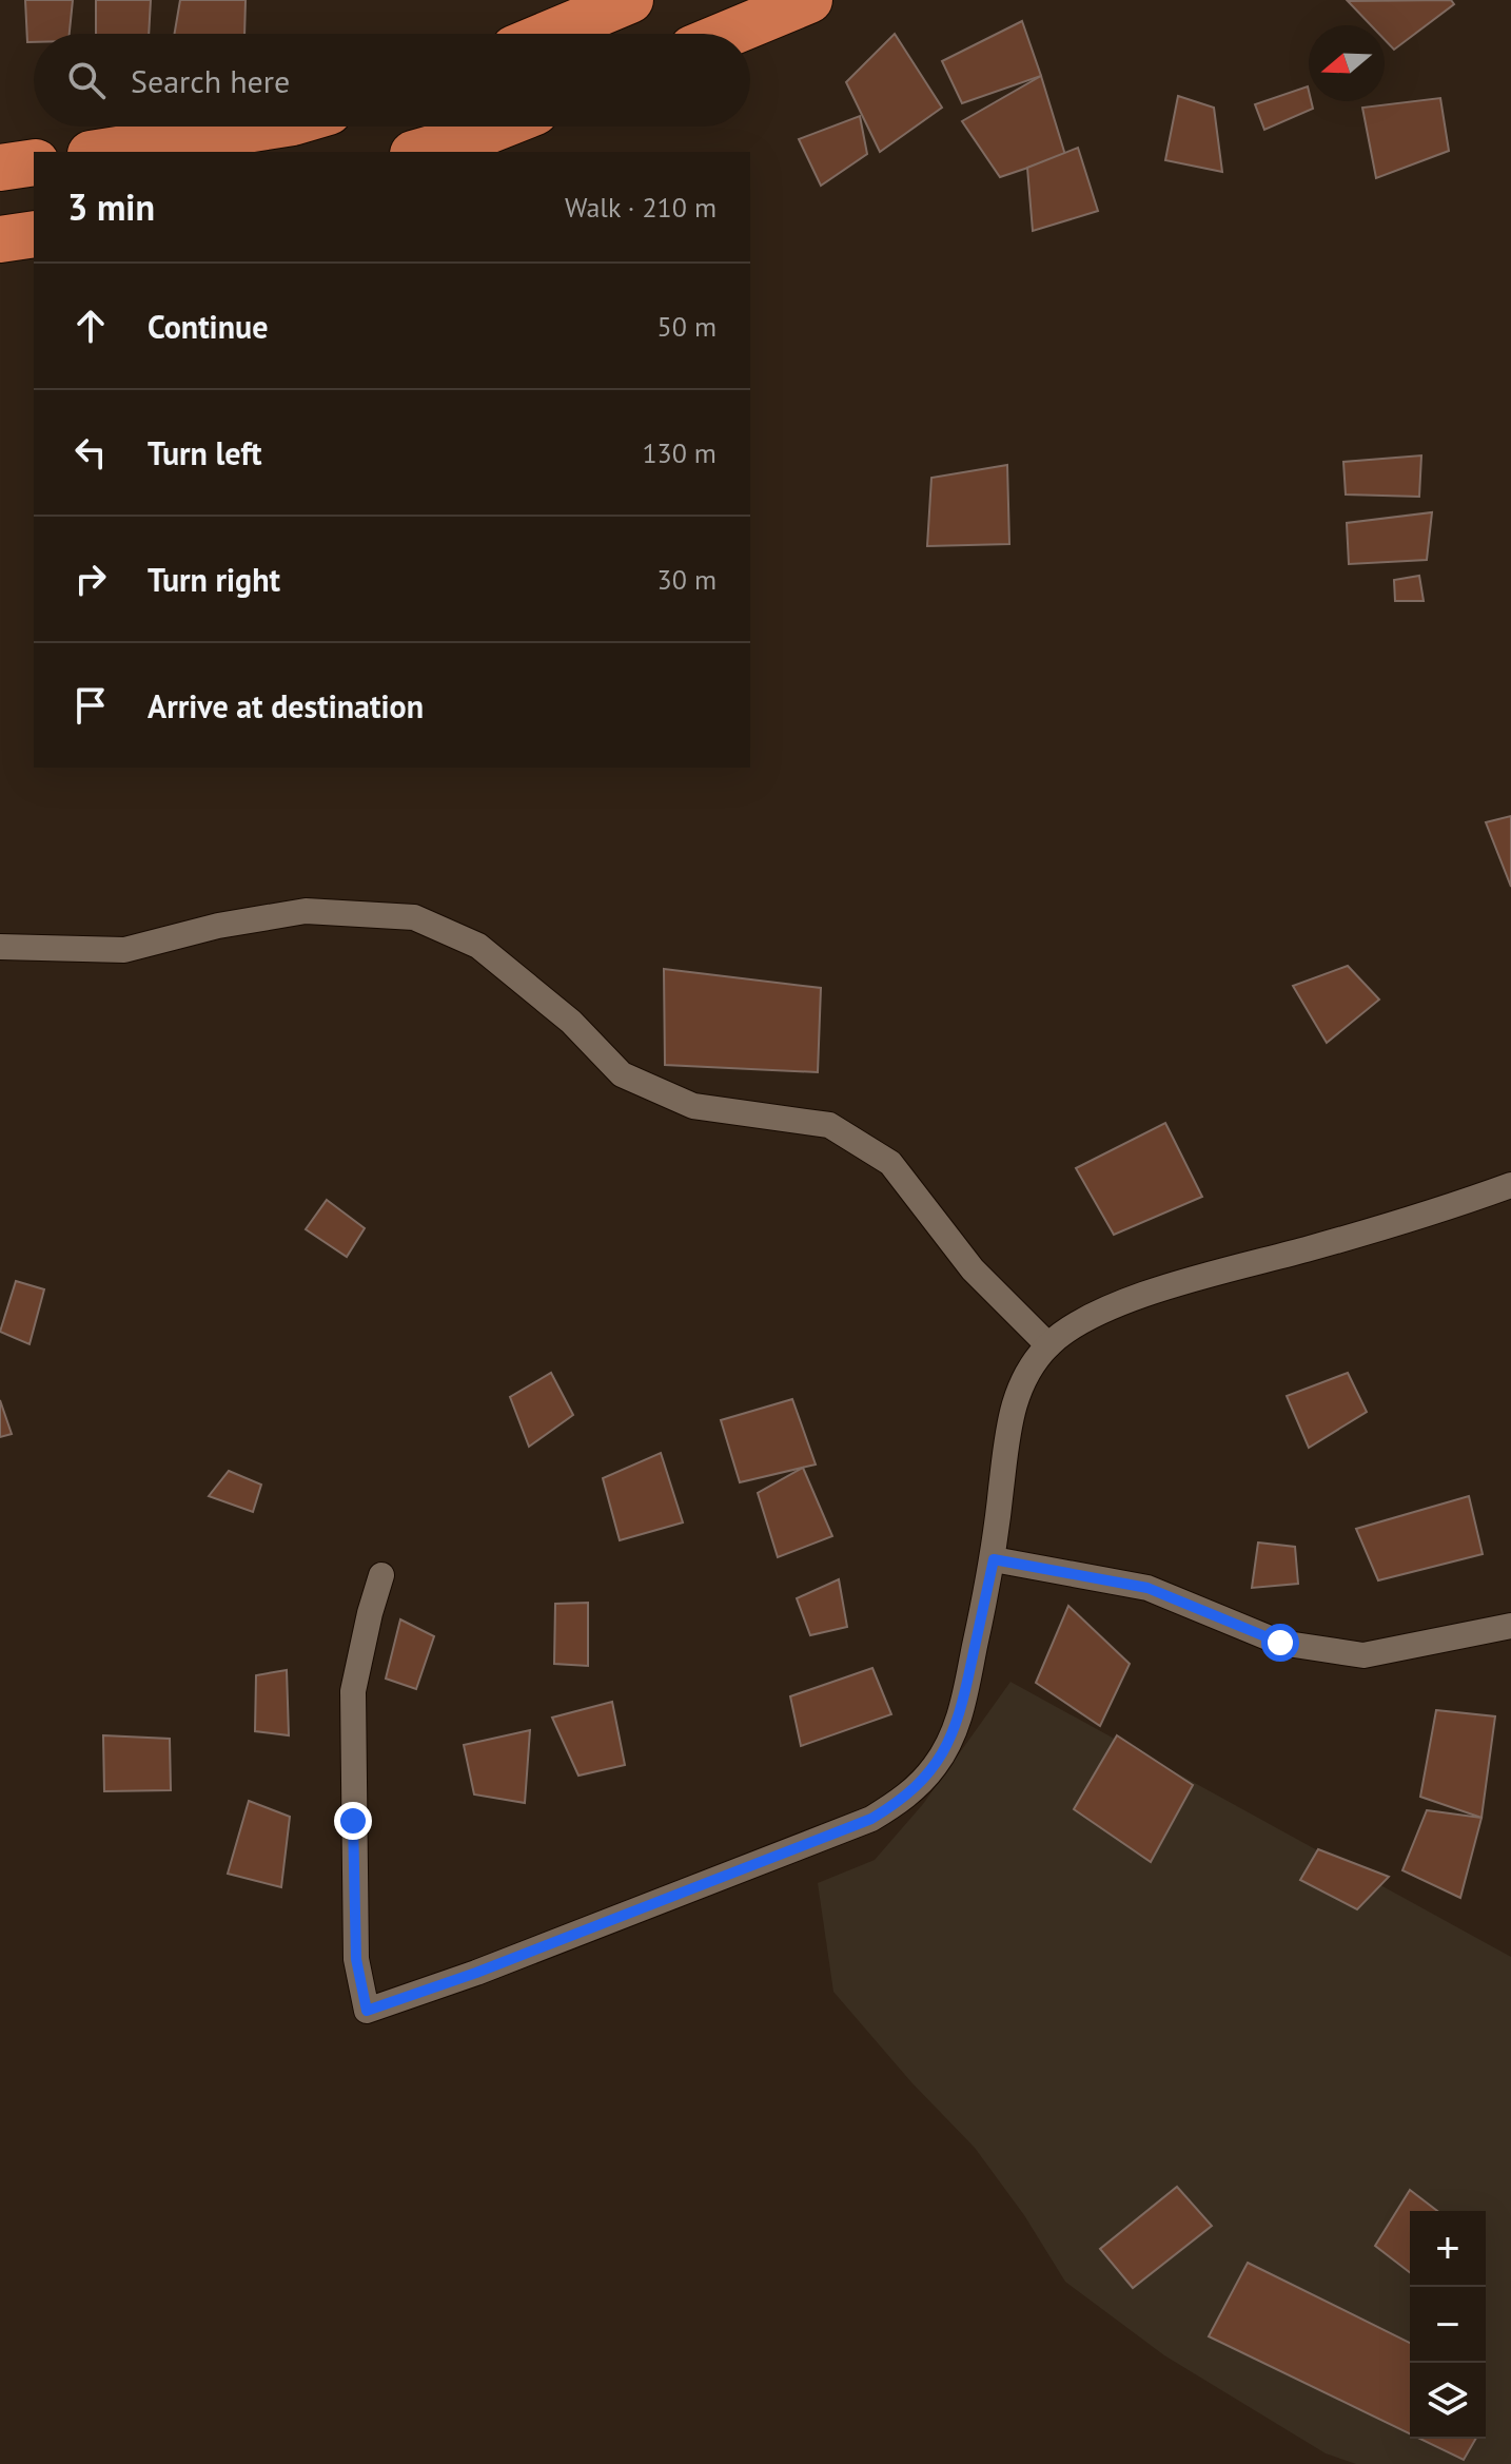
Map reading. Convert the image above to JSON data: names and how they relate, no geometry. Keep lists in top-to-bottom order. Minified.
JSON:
{"north":"left","page":{"search":"Search here","heading":["3 min","Walk · 210 m"],"list":[["Continue","50 m"],["Turn left","130 m"],["Turn right","30 m"],"Arrive at destination"],"map_buttons":["+","−"]}}
